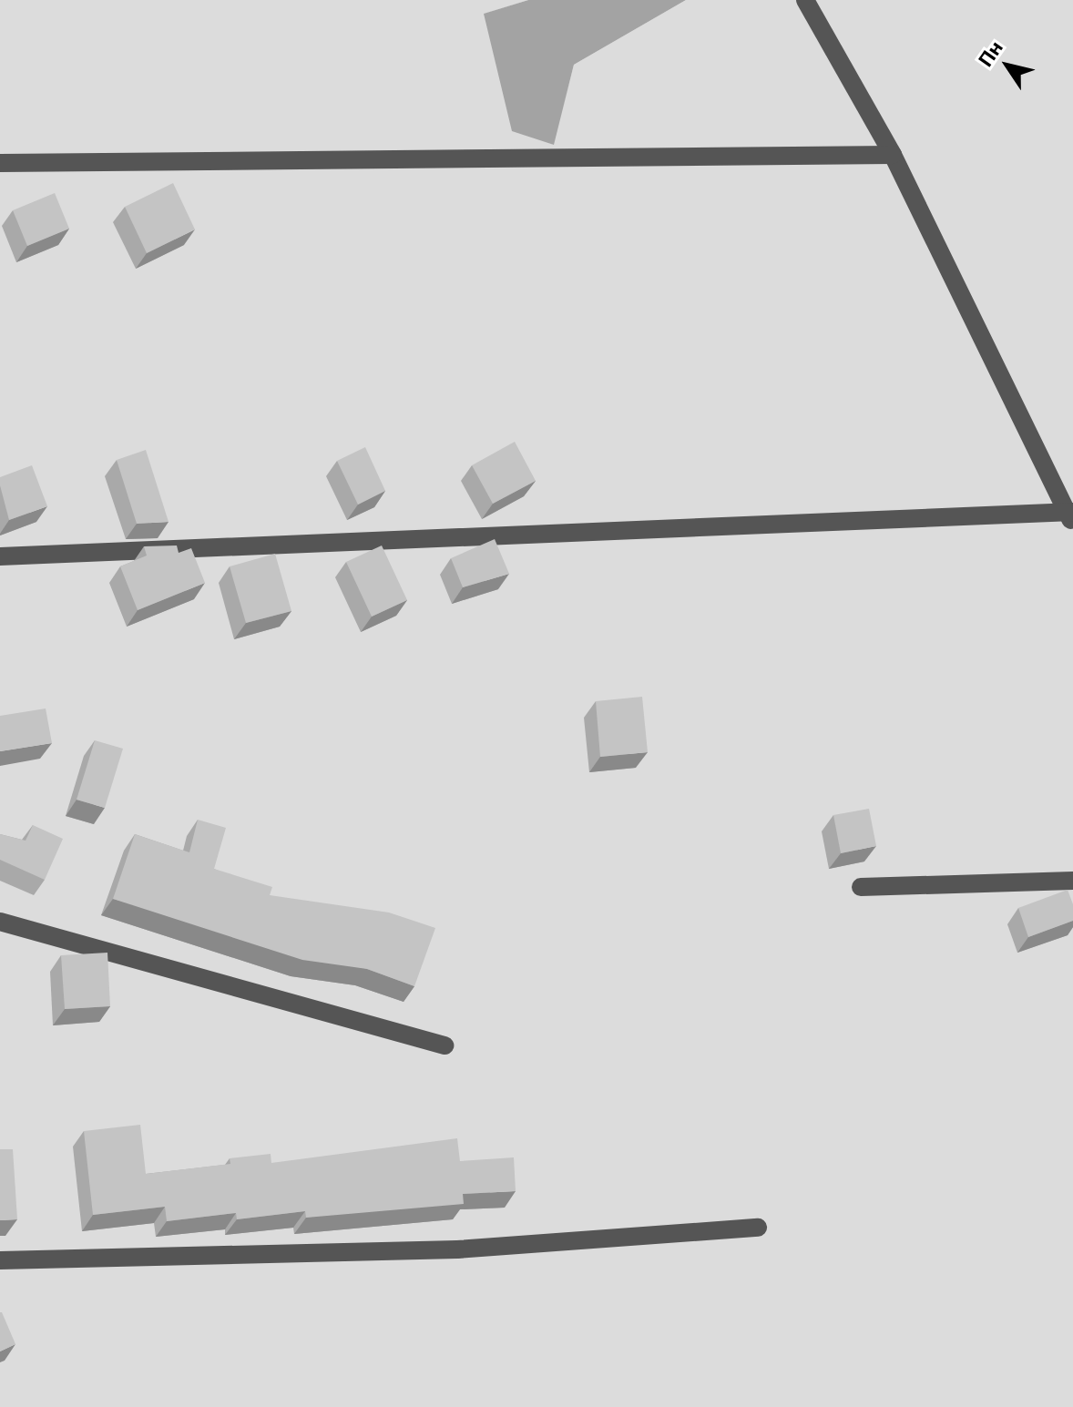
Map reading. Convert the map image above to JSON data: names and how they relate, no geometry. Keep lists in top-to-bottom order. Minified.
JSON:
{"north":"top left"}
